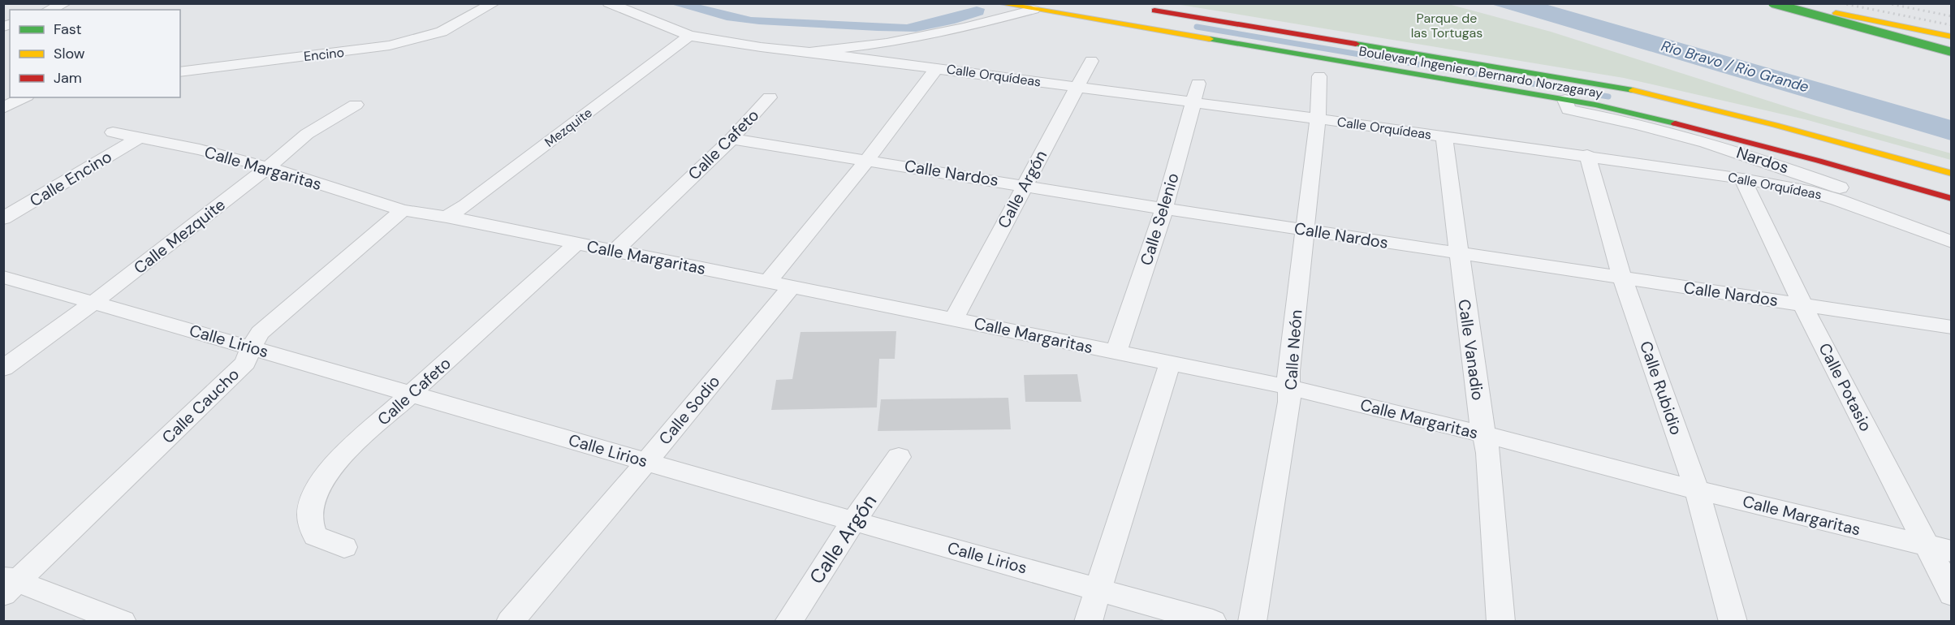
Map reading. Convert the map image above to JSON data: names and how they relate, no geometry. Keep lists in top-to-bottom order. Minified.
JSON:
{"streets":{"main road":["Boulevard Ingeniero Bernardo Norzagaray"],"street":["Encino","Calle Orquídeas","Mezquite","Calle Cafeto","Nardos","Calle Margaritas","Calle Nardos","Calle Encino","Calle Argón","Calle Selenio","Calle Mezquite","Calle Lirios","Calle Neón","Calle Vanadio","Calle Potasio","Calle Rubidio","Calle Caucho","Calle Sodio"]},"crossings":[["Boulevard Ingeniero Bernardo Norzagaray","Calle Orquídeas"],["Boulevard Ingeniero Bernardo Norzagaray","Nardos"],["Calle Orquídeas","Mezquite"],["Calle Orquídeas","Calle Argón"],["Calle Orquídeas","Calle Selenio"],["Calle Orquídeas","Calle Neón"],["Calle Orquídeas","Calle Vanadio"],["Calle Orquídeas","Calle Potasio"],["Calle Orquídeas","Calle Rubidio"],["Mezquite","Calle Margaritas"],["Calle Cafeto","Calle Margaritas"],["Calle Cafeto","Calle Nardos"],["Calle Cafeto","Calle Lirios"],["Calle Margaritas","Calle Encino"],["Calle Margaritas","Calle Argón"],["Calle Margaritas","Calle Selenio"],["Calle Margaritas","Calle Mezquite"],["Calle Margaritas","Calle Neón"],["Calle Margaritas","Calle Vanadio"],["Calle Margaritas","Calle Potasio"],["Calle Margaritas","Calle Rubidio"],["Calle Margaritas","Calle Caucho"],["Calle Margaritas","Calle Sodio"],["Calle Nardos","Calle Argón"],["Calle Nardos","Calle Selenio"],["Calle Nardos","Calle Neón"],["Calle Nardos","Calle Vanadio"],["Calle Nardos","Calle Potasio"],["Calle Nardos","Calle Rubidio"],["Calle Argón","Calle Lirios"],["Calle Mezquite","Calle Lirios"],["Calle Lirios","Calle Caucho"],["Calle Lirios","Calle Sodio"]],"water":["Río Bravo / Rio Grande"],"parks":["Parque de las Tortugas"],"legend":["Fast","Slow","Jam"]}
